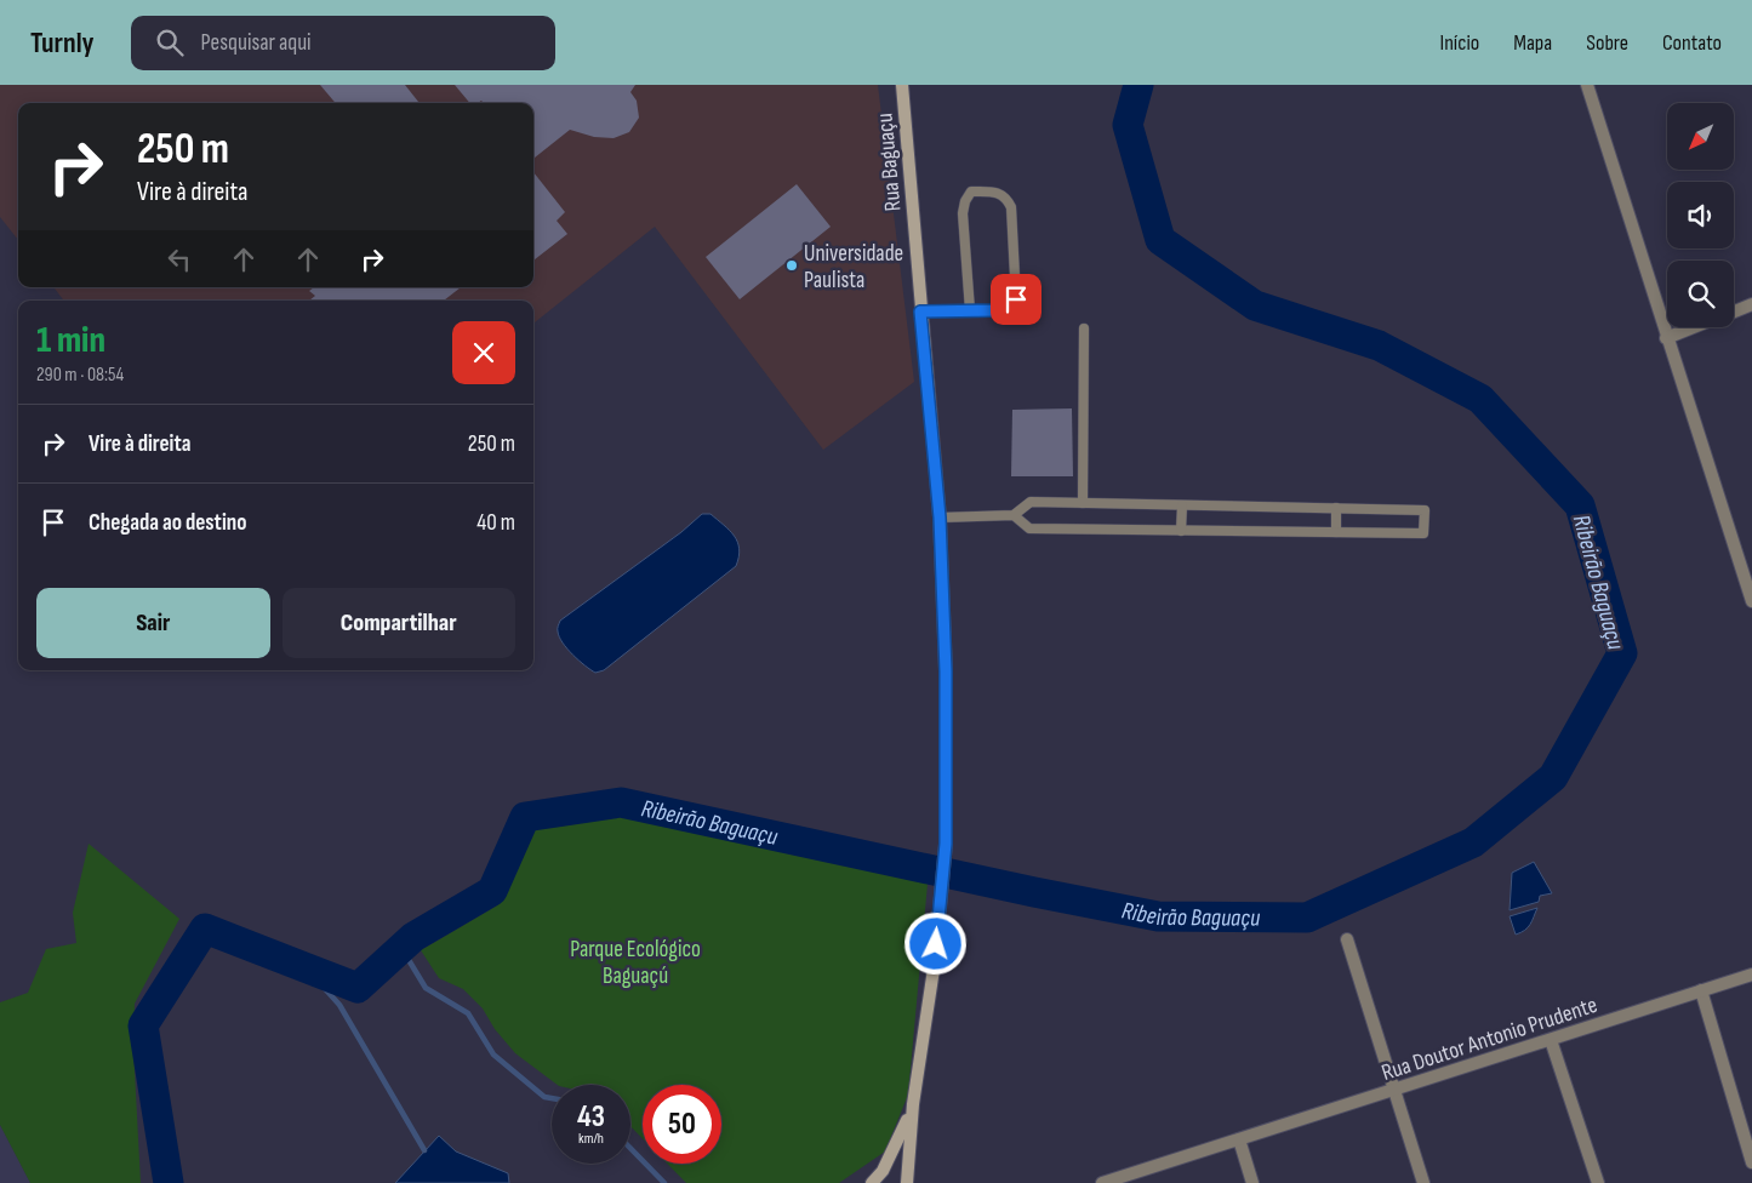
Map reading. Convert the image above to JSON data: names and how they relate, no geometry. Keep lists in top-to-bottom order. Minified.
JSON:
{"streets":{"main road":["Rua Baguaçu"],"street":["Rua Doutor Antonio Prudente"]},"water":["Ribeirão Baguaçu"],"parks":["Parque Ecológico Baguaçú"],"places":["Universidade Paulista"],"north":"bottom left","page":{"header":"Turnly","search":"Pesquisar aqui","nav":["Início","Mapa","Sobre","Contato"],"turn":["250 m","Vire à direita"],"heading":["1 min","290 m · 08:54"],"list":[{"name":"Vire à direita","value":"250 m"},{"name":"Chegada ao destino","value":"40 m"}],"buttons":["Sair","Compartilhar"],"speed":"43 km/h","limit":"50"}}
